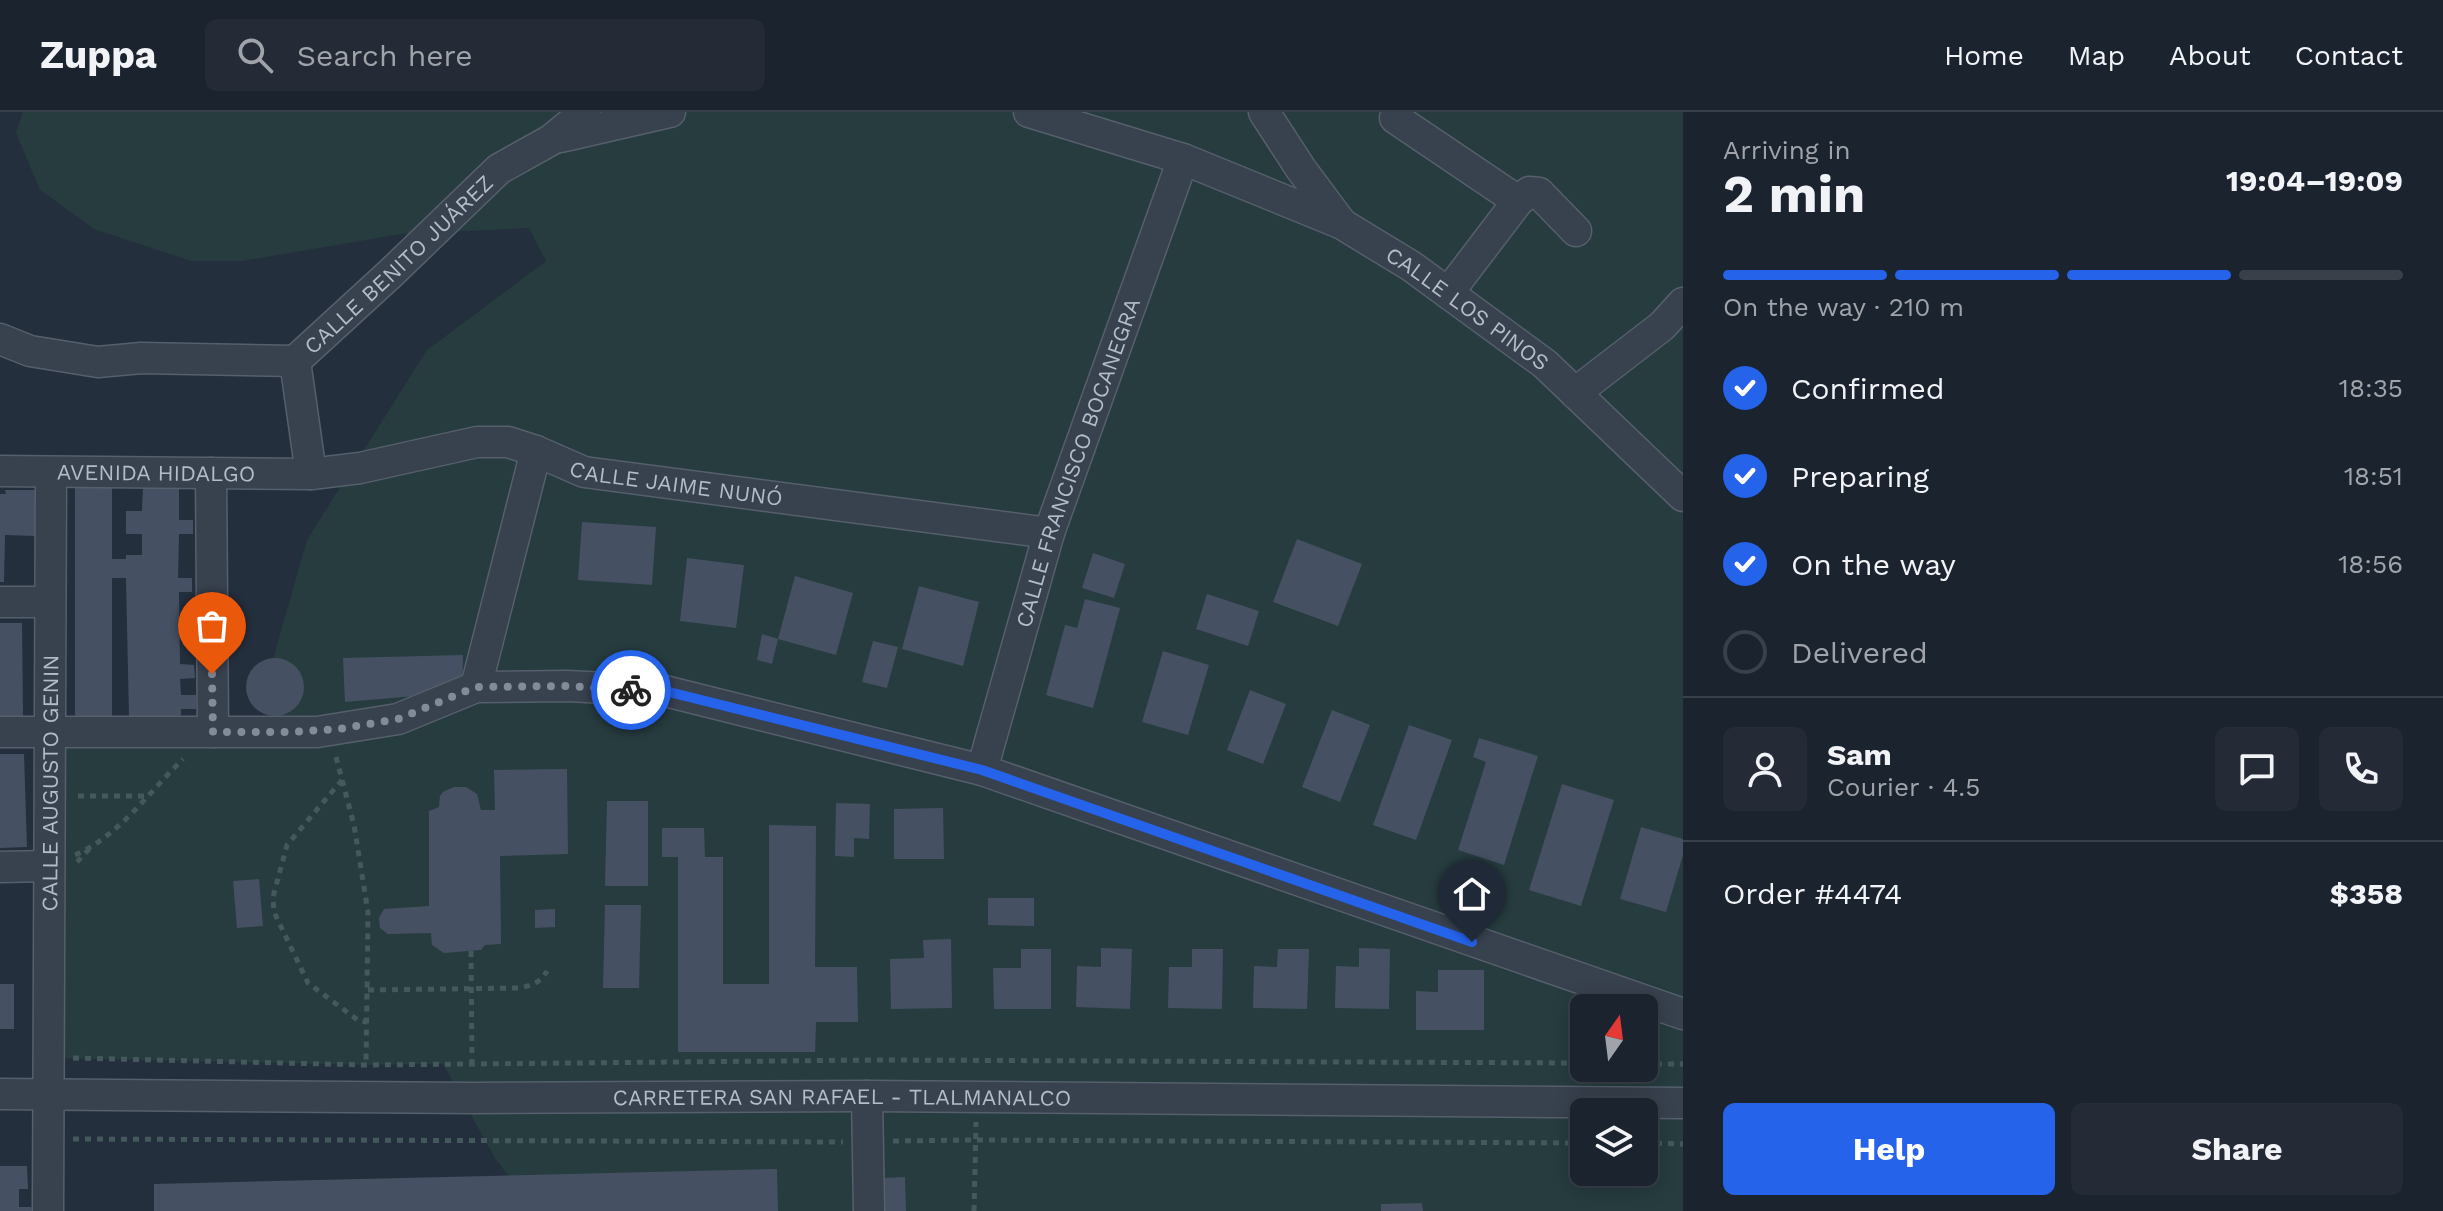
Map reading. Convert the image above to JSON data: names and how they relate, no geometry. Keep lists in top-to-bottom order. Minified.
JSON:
{"streets":{"street":["CALLE BENITO JUÁREZ","CALLE LOS PINOS","CALLE FRANCISCO BOCANEGRA","AVENIDA HIDALGO","CALLE JAIME NUNÓ","CALLE AUGUSTO GENIN","CARRETERA SAN RAFAEL - TLALMANALCO"]},"crossings":[["CALLE FRANCISCO BOCANEGRA","CALLE JAIME NUNÓ"],["AVENIDA HIDALGO","CALLE JAIME NUNÓ"],["AVENIDA HIDALGO","CALLE AUGUSTO GENIN"],["CALLE AUGUSTO GENIN","CARRETERA SAN RAFAEL - TLALMANALCO"]],"north":"top","page":{"header":"Zuppa","search":"Search here","nav":["Home","Map","About","Contact"],"heading":["2 min","Arriving in","19:04–19:09"],"panel":["Sam","Courier · 4.5","Order #4474","$358"],"bar":"On the way · 210 m","list":[["Confirmed","18:35"],["Preparing","18:51"],["On the way","18:56"],"Delivered"],"buttons":["Help","Share"]}}
